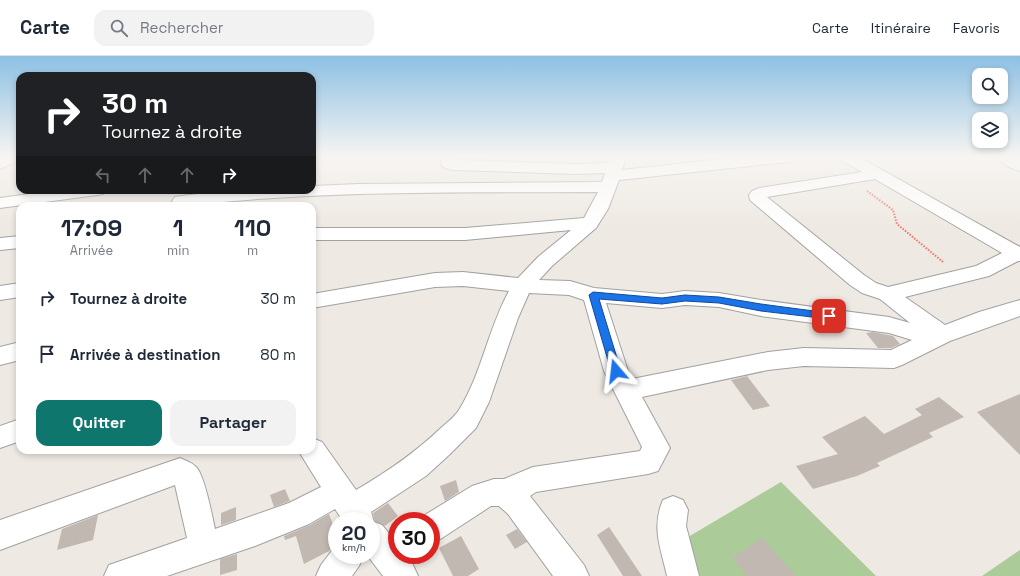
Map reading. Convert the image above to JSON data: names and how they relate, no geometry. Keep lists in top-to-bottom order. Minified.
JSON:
{"page":{"header":"Carte","search":"Rechercher","nav":["Carte","Itinéraire","Favoris"],"turn":["30 m","Tournez à droite"],"eta":["17:09","Arrivée","1","min","110","m"],"list":[{"name":"Tournez à droite","value":"30 m"},{"name":"Arrivée à destination","value":"80 m"}],"buttons":["Quitter","Partager"],"speed":"20 km/h","limit":"30"}}
